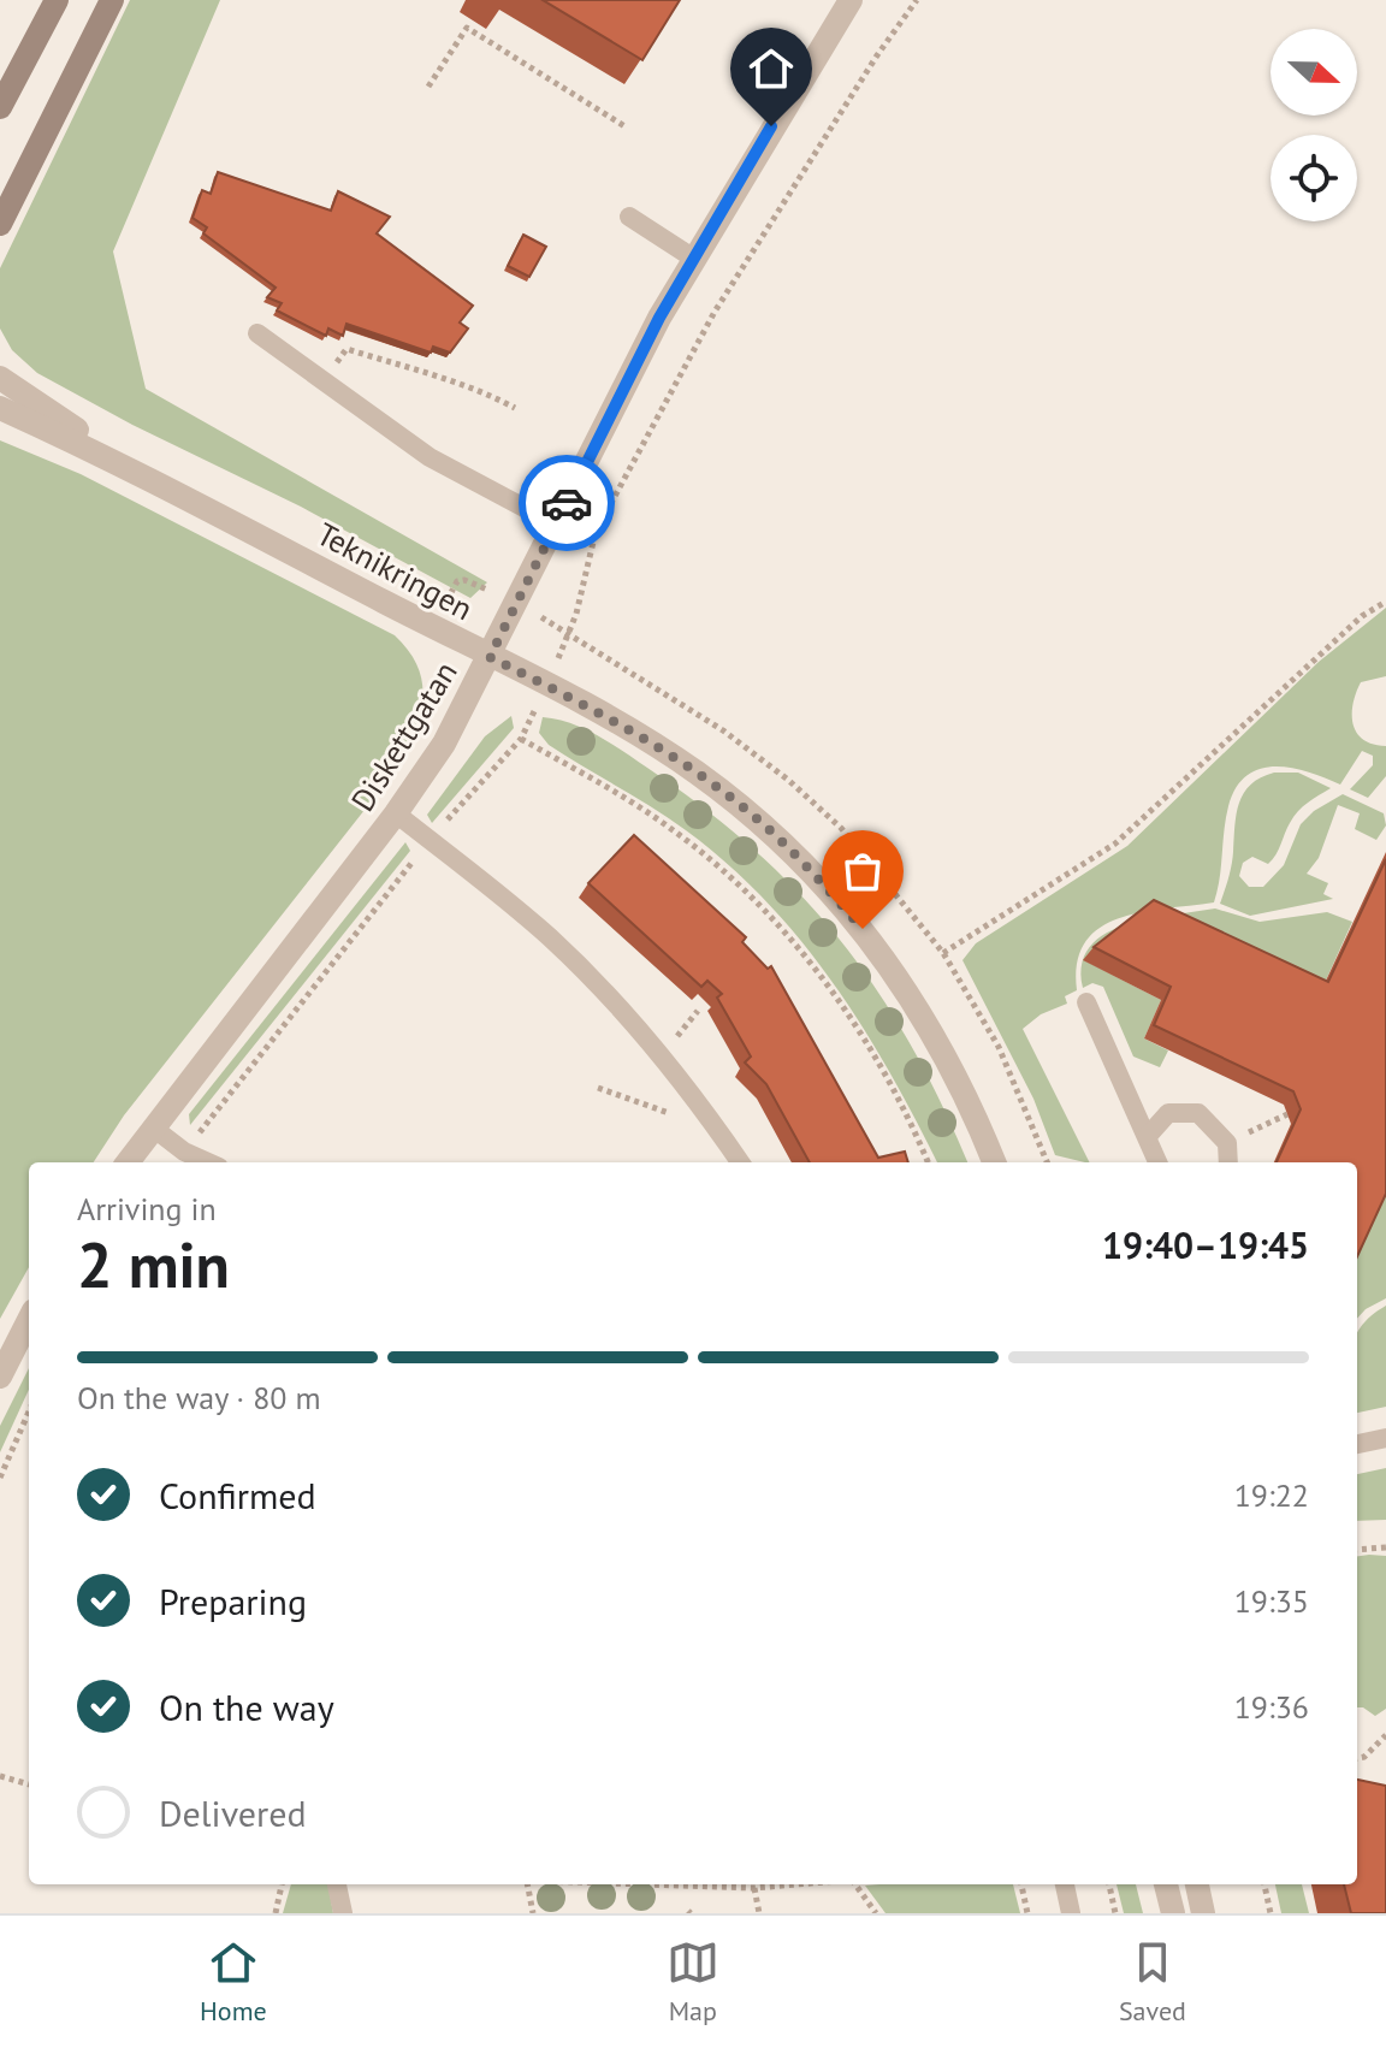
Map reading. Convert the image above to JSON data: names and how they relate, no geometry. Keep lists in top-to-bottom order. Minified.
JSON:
{"streets":{"street":["Teknikringen","Diskettgatan"]},"crossings":[["Teknikringen","Diskettgatan"]],"north":"right","page":{"heading":["2 min","Arriving in","19:40–19:45"],"bar":"On the way · 80 m","list":[["Confirmed","19:22"],["Preparing","19:35"],["On the way","19:36"],"Delivered"],"tabs":["Home","Map","Saved"]}}
